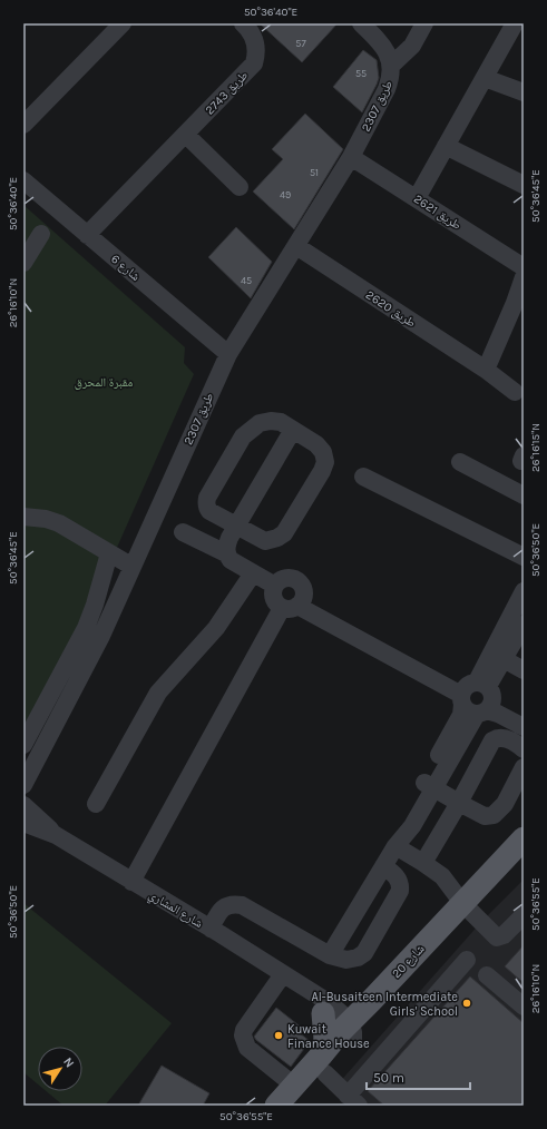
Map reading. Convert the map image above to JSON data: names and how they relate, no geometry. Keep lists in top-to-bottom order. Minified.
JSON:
{"streets":{"main road":["شارع 20"],"street":["طريق 2743","طريق 2307","طريق 2621","شارع 6","طريق 2620","شارع المشاري"]},"crossings":[["طريق 2743","شارع 6"],["طريق 2307","طريق 2621"],["طريق 2307","شارع 6"],["طريق 2307","طريق 2620"],["شارع المشاري","شارع 20"]],"parks":["مقبرة المحرق"],"places":["Al-Busaiteen Intermediate Girls' School","Kuwait Finance House"],"house_numbers":["57","55","51","49","45"],"scale_bar":"50 m","north":"top right","coordinates":["50°36'40\"E","50°36'45\"E","26°16'10\"N","26°16'15\"N","50°36'50\"E","50°36'55\"E"]}
